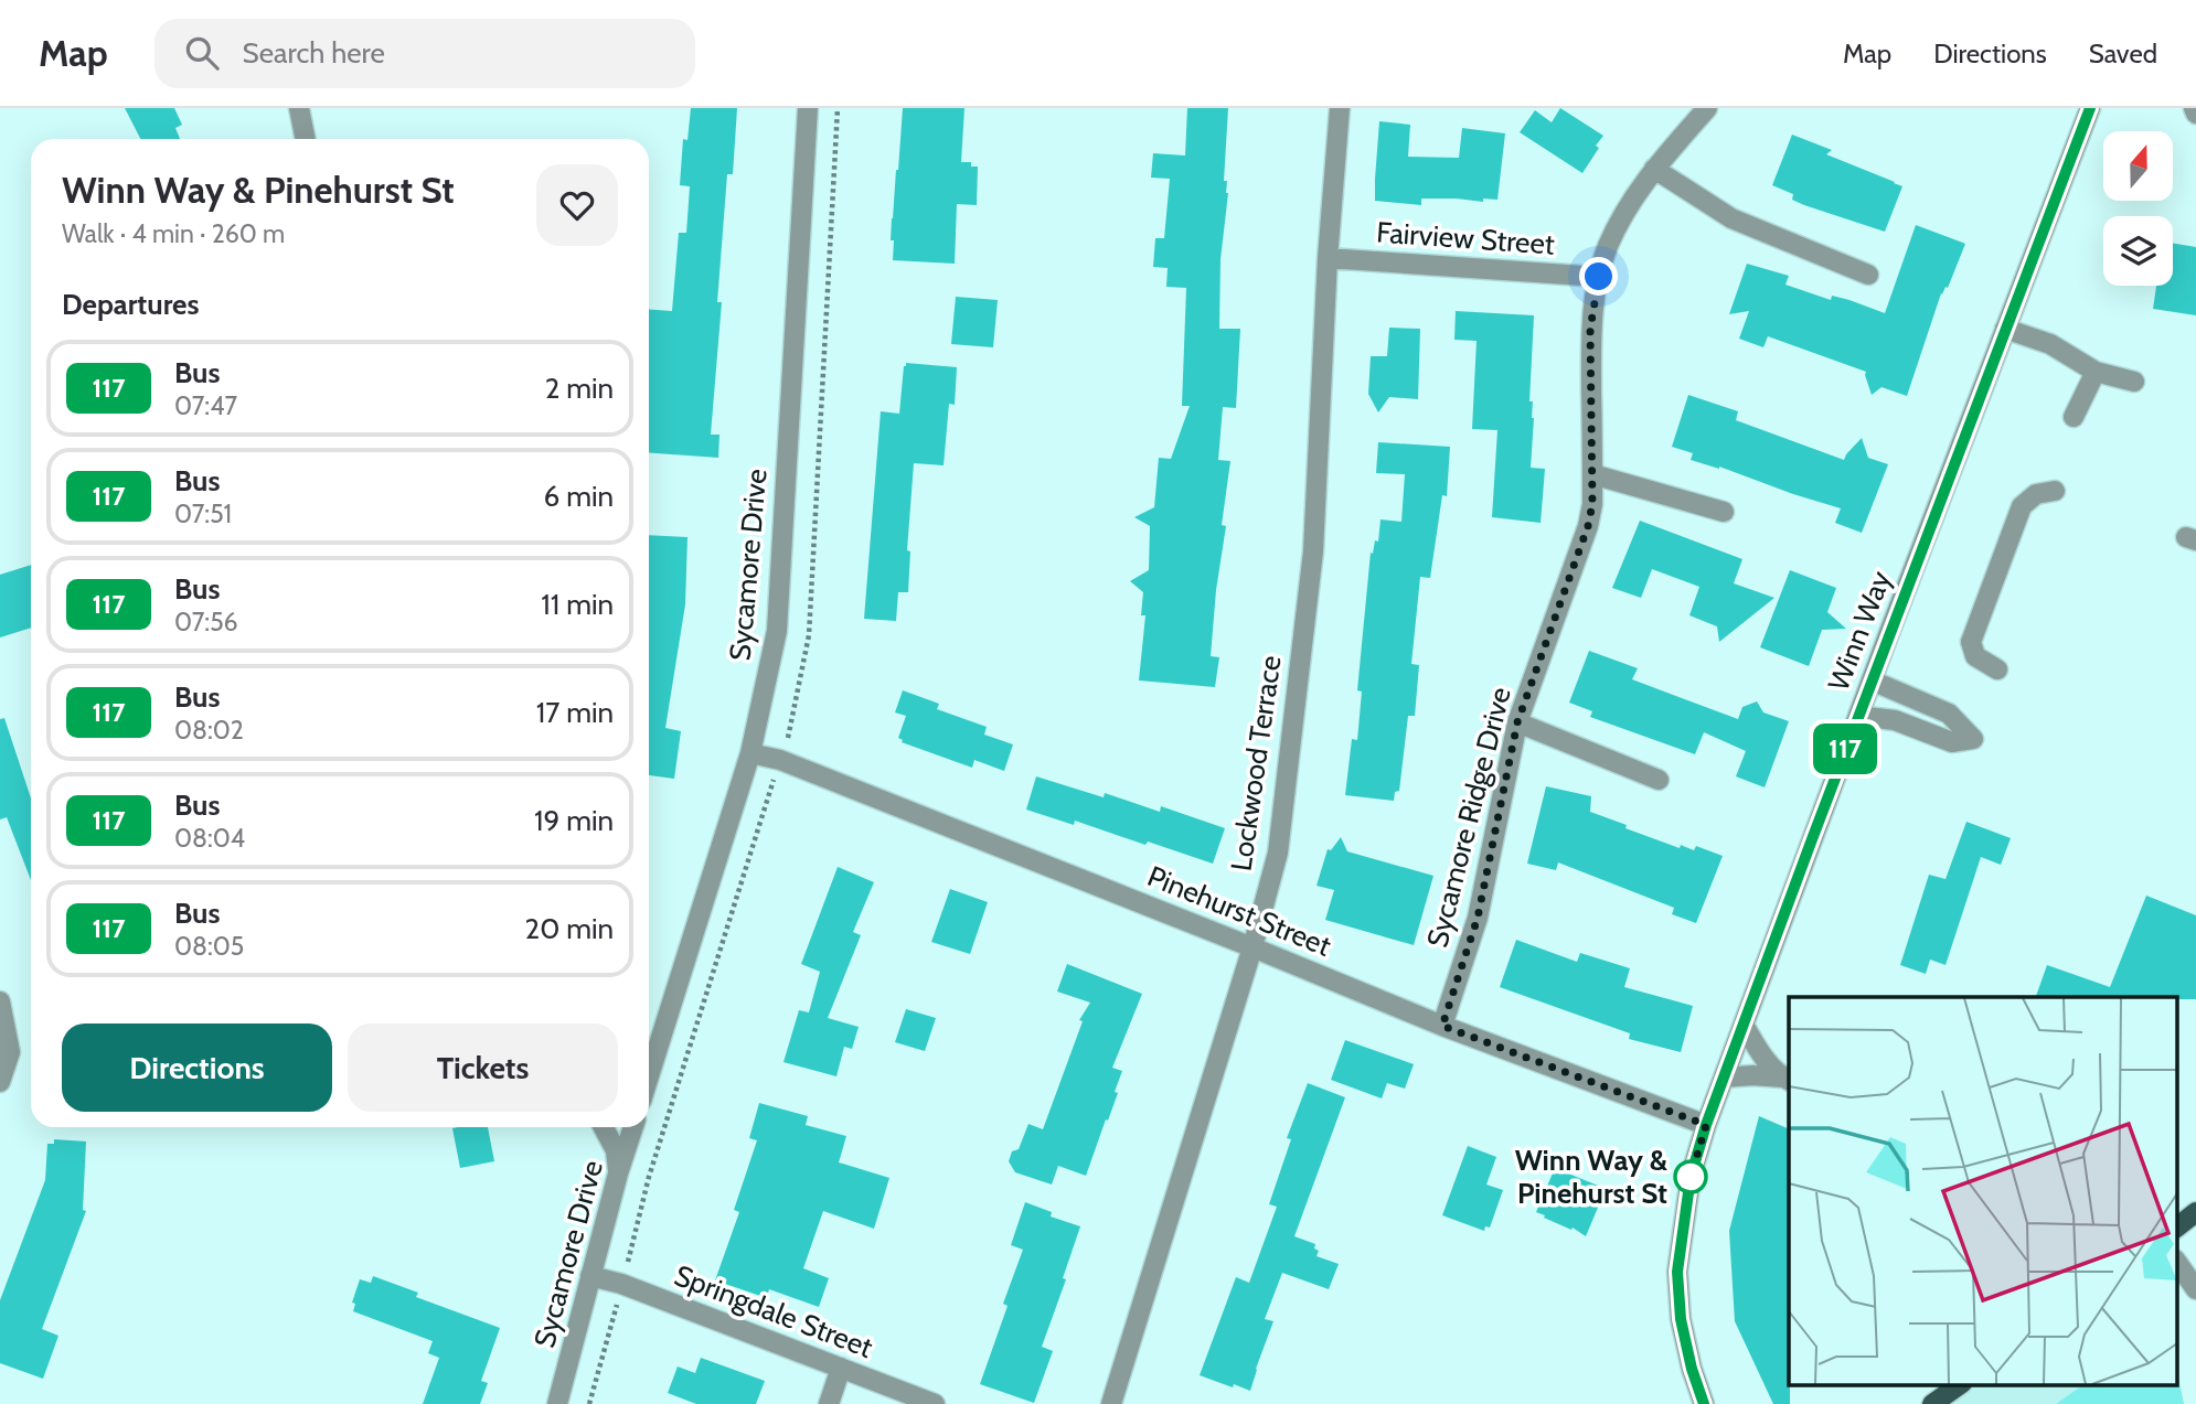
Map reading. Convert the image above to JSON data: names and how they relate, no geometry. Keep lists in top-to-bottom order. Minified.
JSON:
{"streets":{"street":["Fairview Street","Sycamore Drive","Winn Way","Lockwood Terrace","Sycamore Ridge Drive","Pinehurst Street","Springdale Street"]},"crossings":[["Fairview Street","Lockwood Terrace"],["Fairview Street","Sycamore Ridge Drive"],["Sycamore Drive","Pinehurst Street"],["Sycamore Drive","Springdale Street"],["Winn Way","Pinehurst Street"],["Lockwood Terrace","Pinehurst Street"],["Sycamore Ridge Drive","Pinehurst Street"]],"places":["Winn Way & Pinehurst St"],"lines":["bus line 117"],"north":"top","page":{"header":"Map","search":"Search here","nav":["Map","Directions","Saved"],"on_map":"117","heading":[["Winn Way & Pinehurst St","Walk · 4 min · 260 m"],"Departures"],"list":[{"mark":"117","name":"Bus","note":"07:47","value":"2 min"},{"mark":"117","name":"Bus","note":"07:51","value":"6 min"},{"mark":"117","name":"Bus","note":"07:56","value":"11 min"},{"mark":"117","name":"Bus","note":"08:02","value":"17 min"},{"mark":"117","name":"Bus","note":"08:04","value":"19 min"},{"mark":"117","name":"Bus","note":"08:05","value":"20 min"}],"buttons":["Directions","Tickets"]}}
